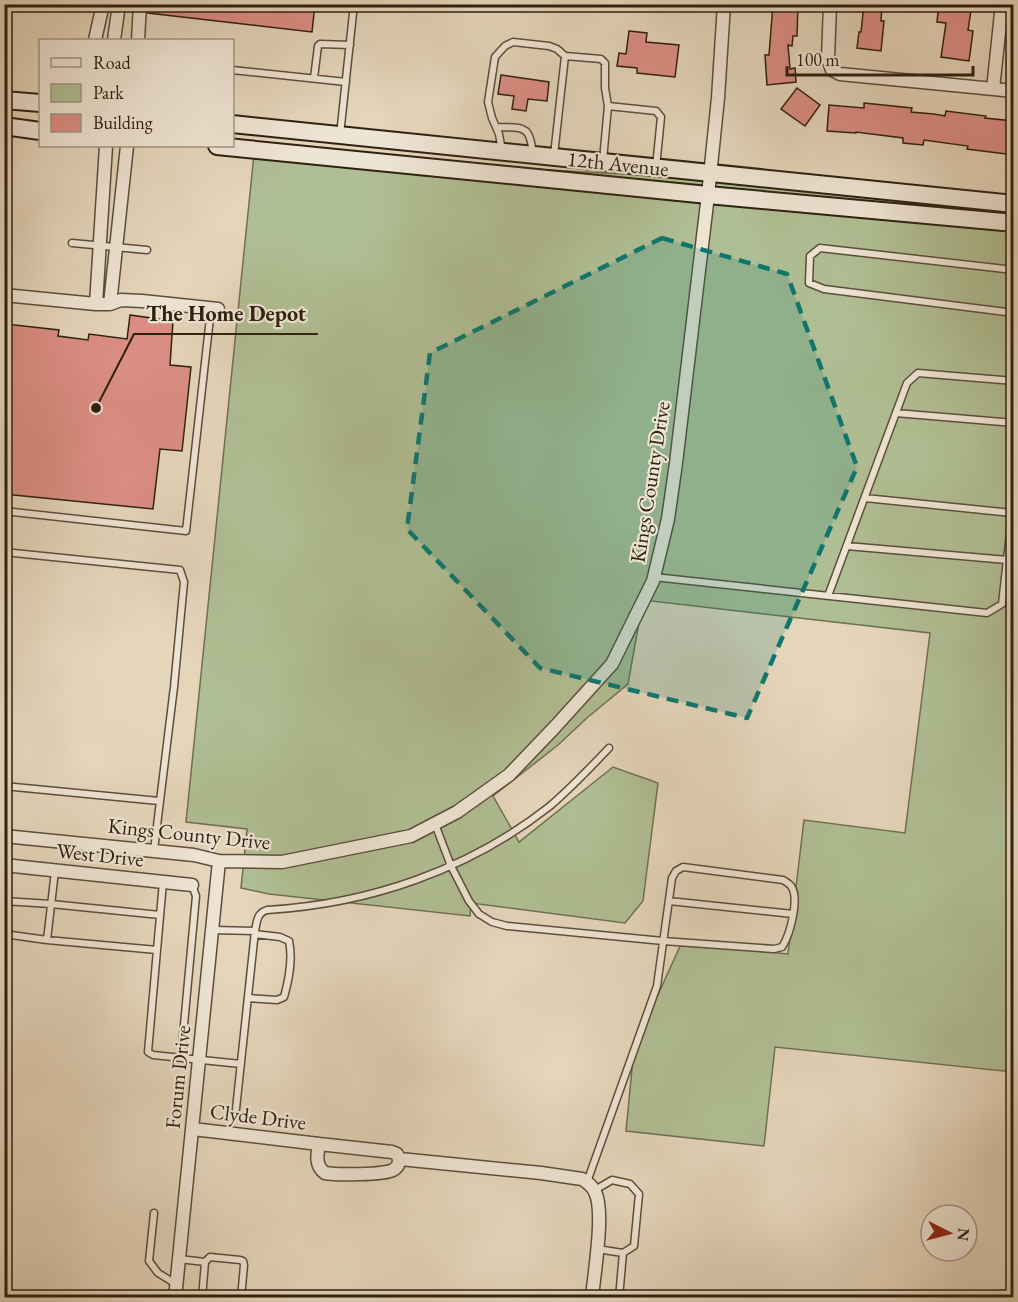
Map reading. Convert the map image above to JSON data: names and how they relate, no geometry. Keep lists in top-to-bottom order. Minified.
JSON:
{"streets":{"main road":["12th Avenue"],"street":["Kings County Drive","West Drive","Forum Drive","Clyde Drive"]},"crossings":[["12th Avenue","Kings County Drive"],["Kings County Drive","Forum Drive"],["Forum Drive","Clyde Drive"]],"places":["The Home Depot"],"legend":["Road","Park","Building"],"scale_bar":"100 m","north":"right"}
